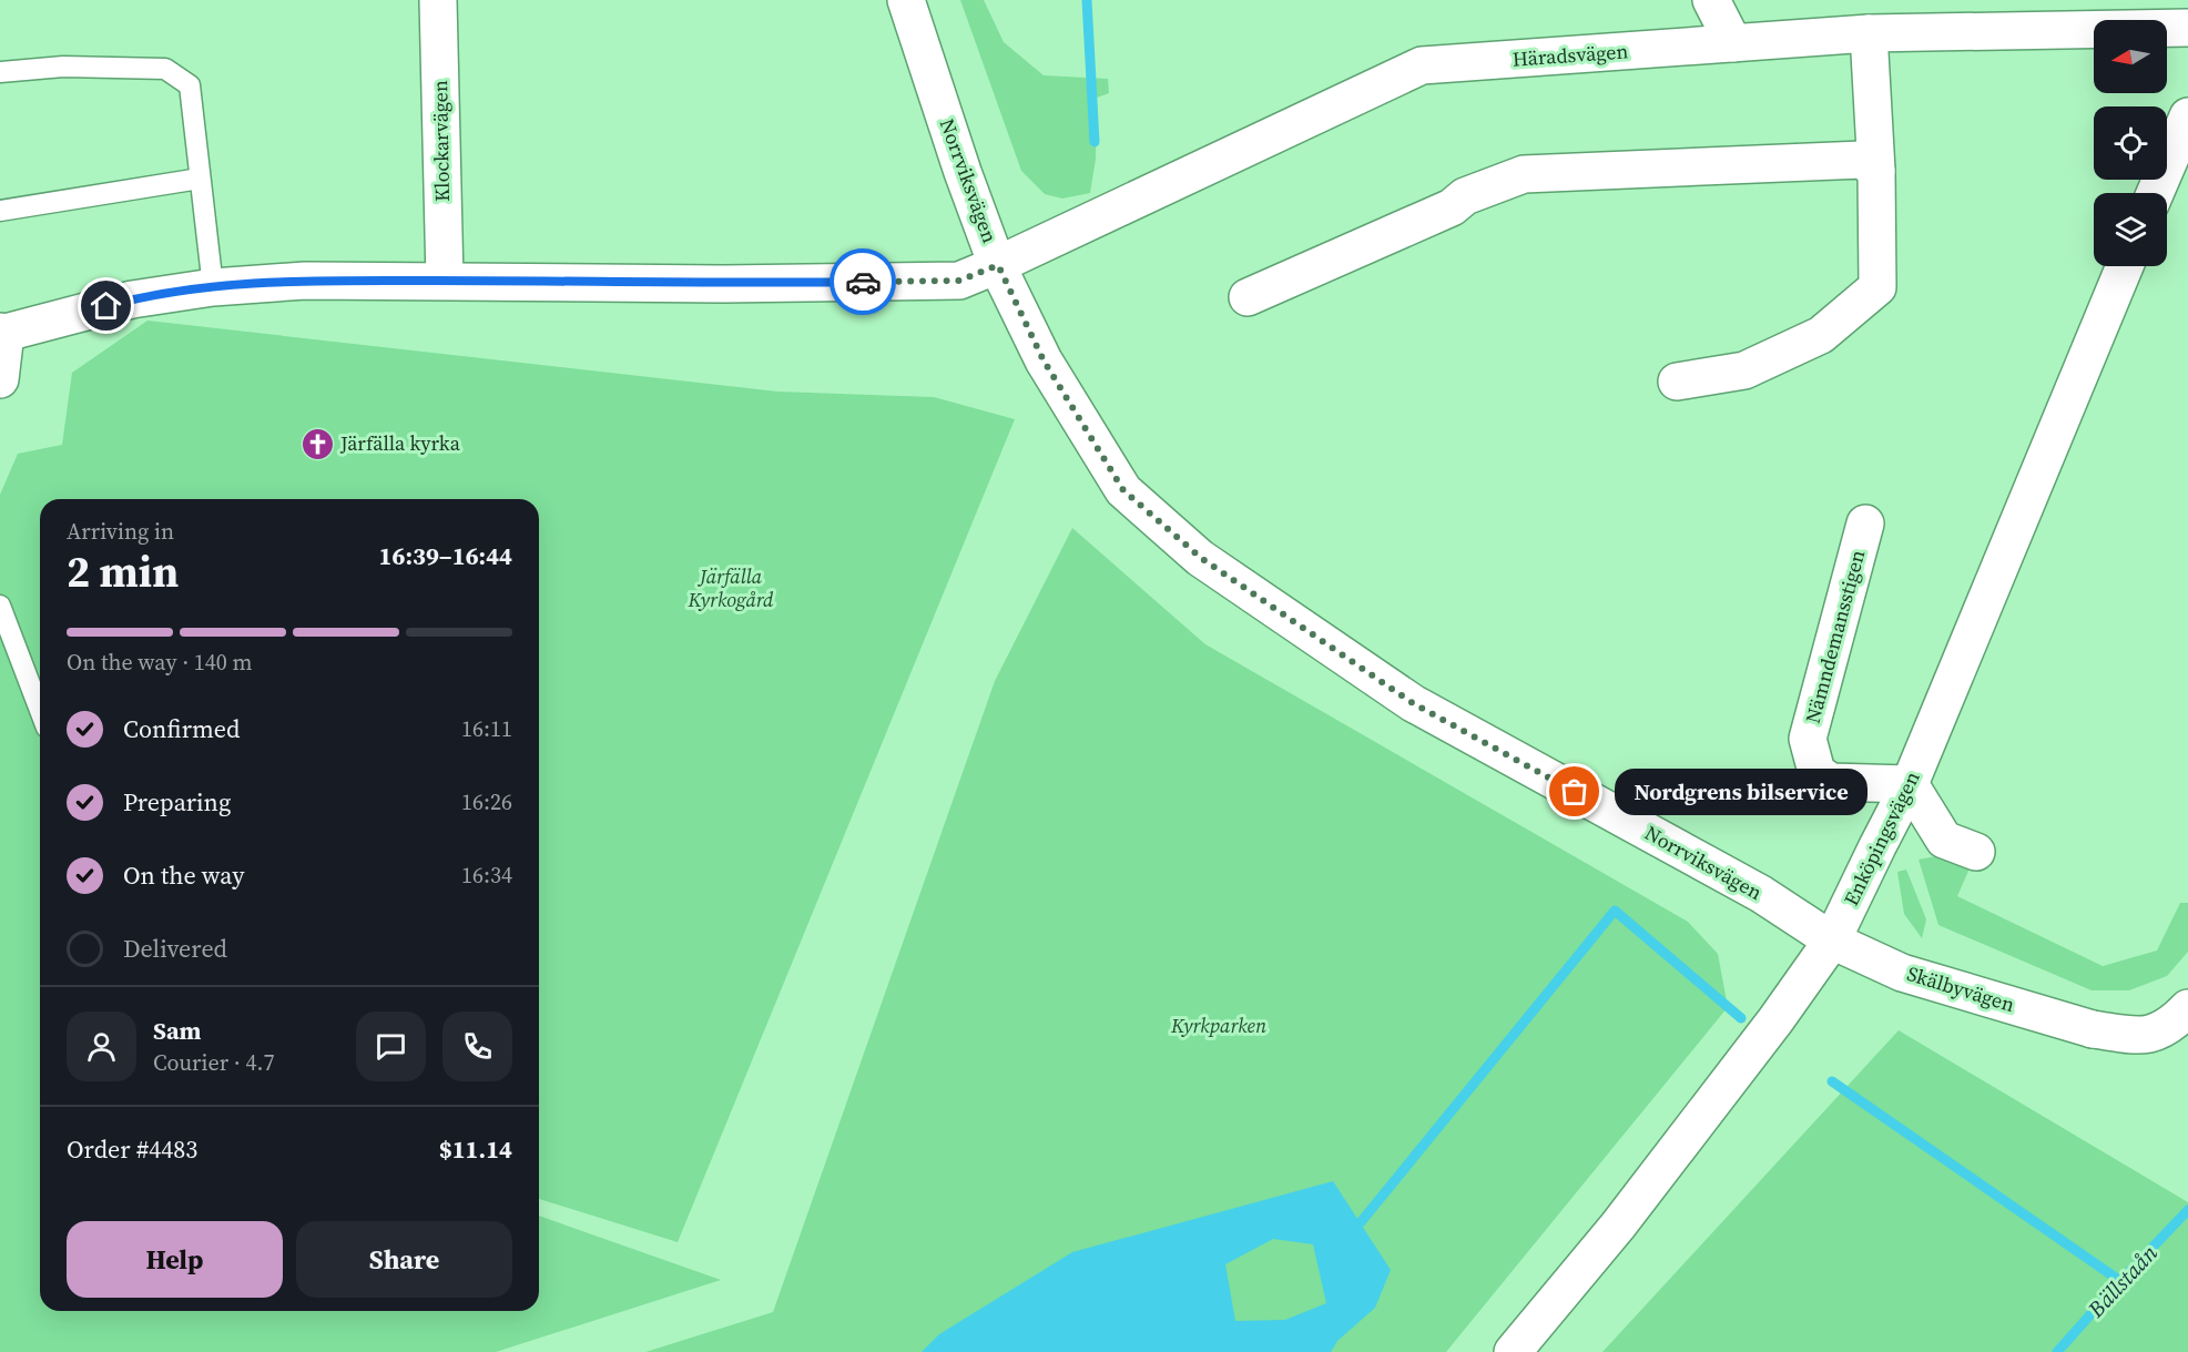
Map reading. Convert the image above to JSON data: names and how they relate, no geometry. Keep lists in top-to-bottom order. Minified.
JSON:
{"streets":{"street":["Häradsvägen","Klockarvägen","Norrviksvägen","Nämndemansstigen","Enköpingsvägen","Skälbyvägen"]},"crossings":[["Häradsvägen","Klockarvägen"],["Häradsvägen","Norrviksvägen"],["Norrviksvägen","Enköpingsvägen"],["Norrviksvägen","Skälbyvägen"],["Nämndemansstigen","Enköpingsvägen"],["Enköpingsvägen","Skälbyvägen"]],"water":["Bällstaån"],"parks":["Järfälla Kyrkogård","Kyrkparken"],"places":{"church":["Järfälla kyrka"],"other":["Nordgrens bilservice"]},"north":"left","page":{"heading":["2 min","Arriving in","16:39–16:44"],"panel":["Sam","Courier · 4.7","Order #4483","$11.14"],"bar":"On the way · 140 m","list":[["Confirmed","16:11"],["Preparing","16:26"],["On the way","16:34"],"Delivered"],"bubble":"Nordgrens bilservice","buttons":["Help","Share"]}}
